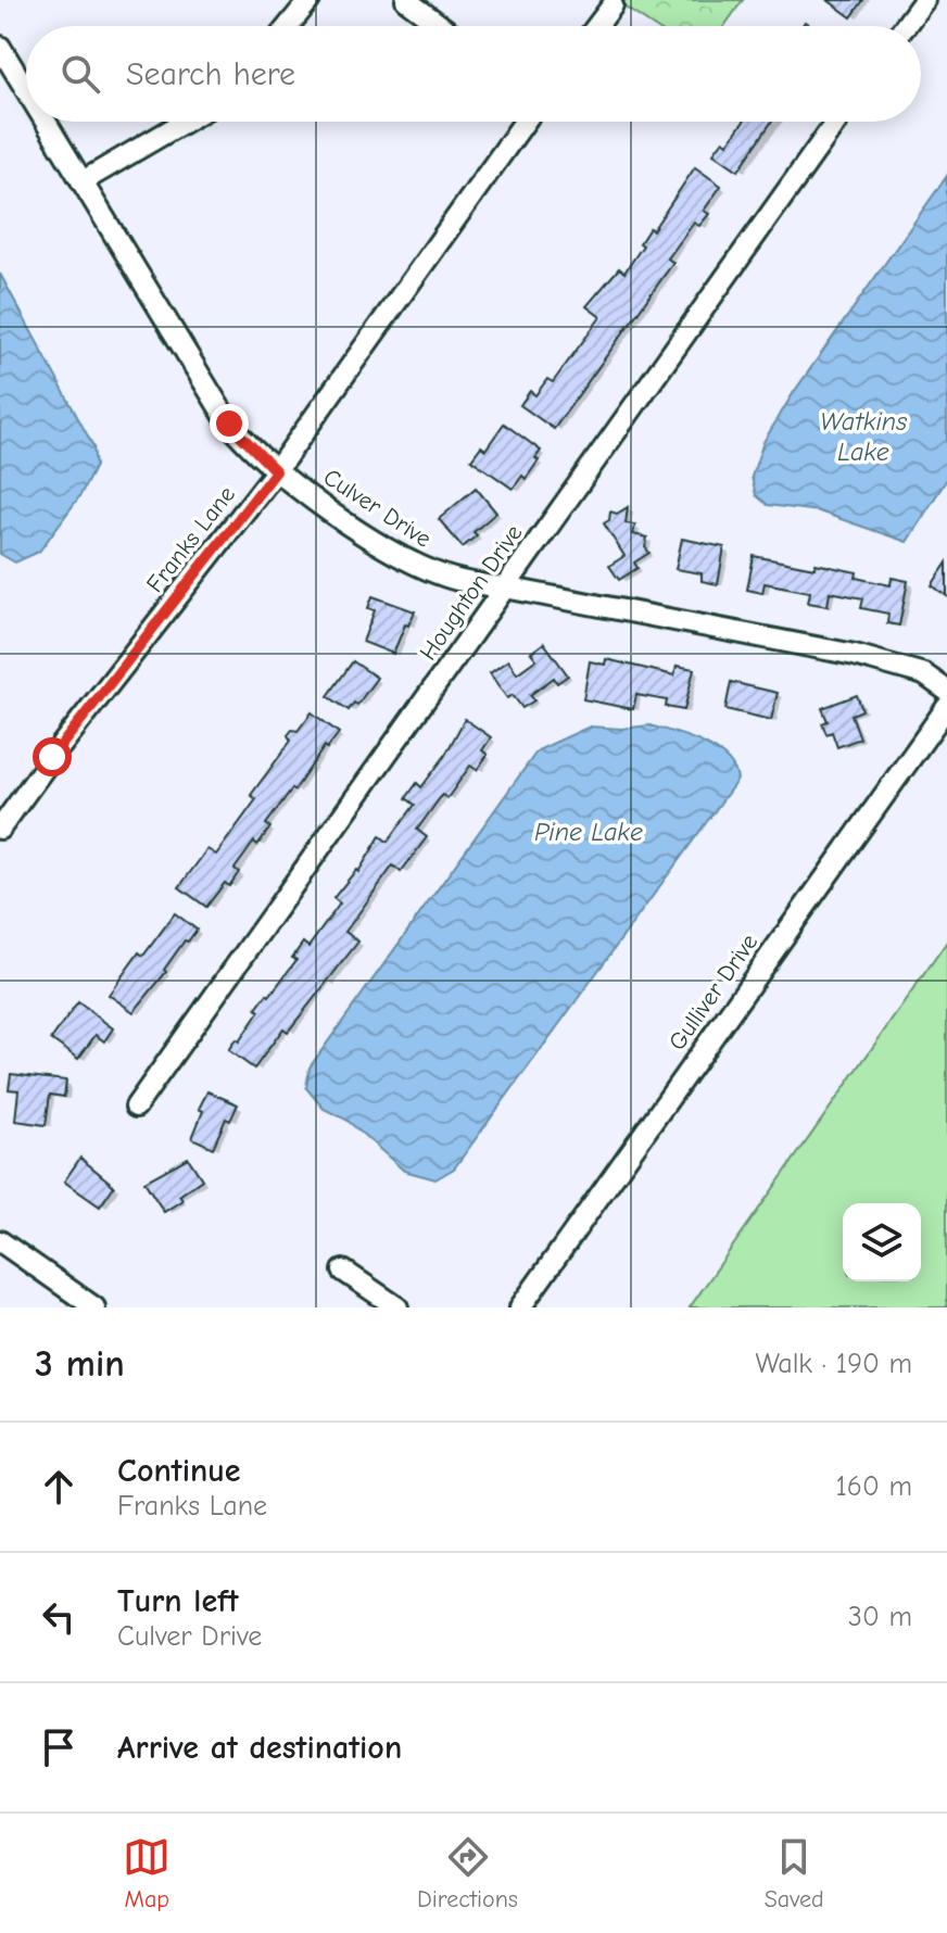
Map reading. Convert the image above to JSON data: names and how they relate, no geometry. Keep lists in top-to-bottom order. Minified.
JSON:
{"streets":{"street":["Culver Drive","Franks Lane","Houghton Drive","Gulliver Drive"]},"crossings":[["Culver Drive","Franks Lane"],["Culver Drive","Houghton Drive"]],"water":["Watkins Lake","Pine Lake"],"page":{"search":"Search here","heading":["3 min","Walk · 190 m"],"list":[["Continue","Franks Lane","160 m"],["Turn left","Culver Drive","30 m"],"Arrive at destination"],"nav":["Map","Directions","Saved"]}}
